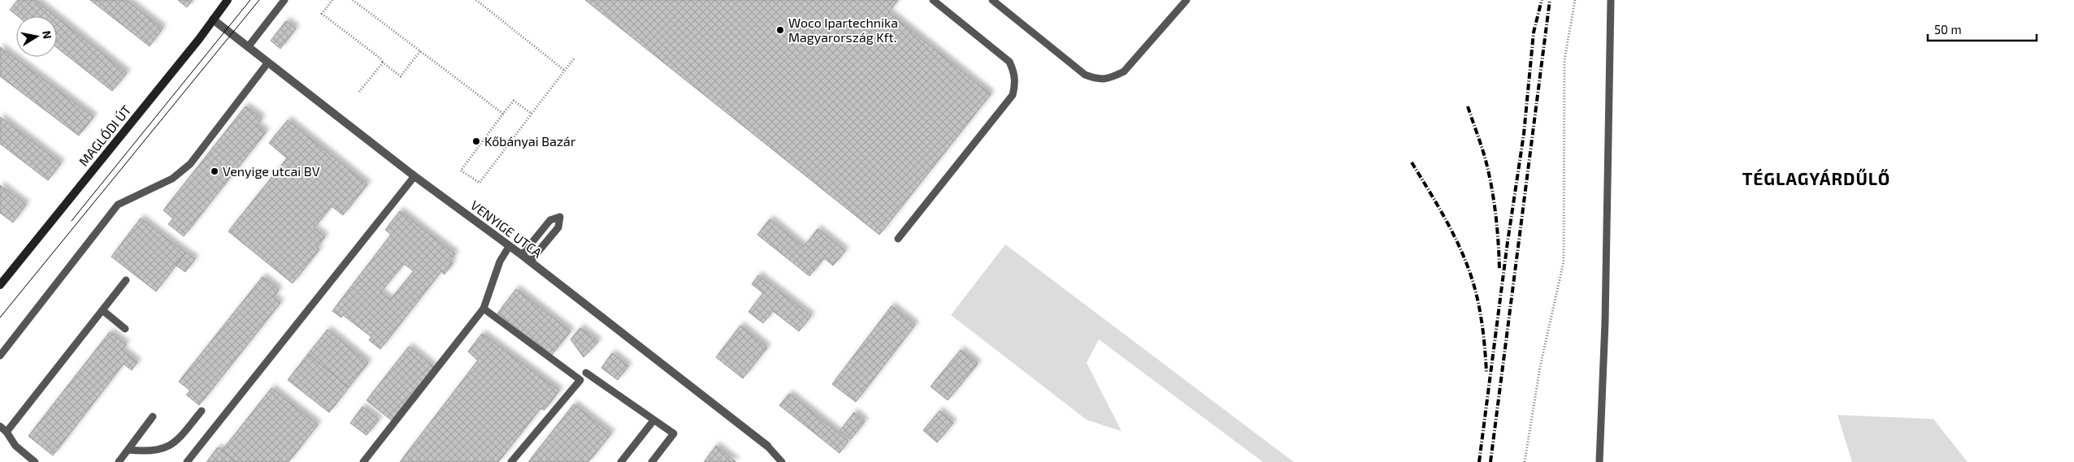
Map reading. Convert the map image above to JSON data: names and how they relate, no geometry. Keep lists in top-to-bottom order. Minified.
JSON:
{"streets":{"street":["MAGLÓDI ÚT","VENYIGE UTCA"]},"crossings":[["MAGLÓDI ÚT","VENYIGE UTCA"]],"districts":["TÉGLAGYÁRDŰLŐ"],"places":["Woco Ipartechnika Magyarország Kft.","Kőbányai Bazár","Venyige utcai BV"],"scale_bar":"50 m","north":"right"}
